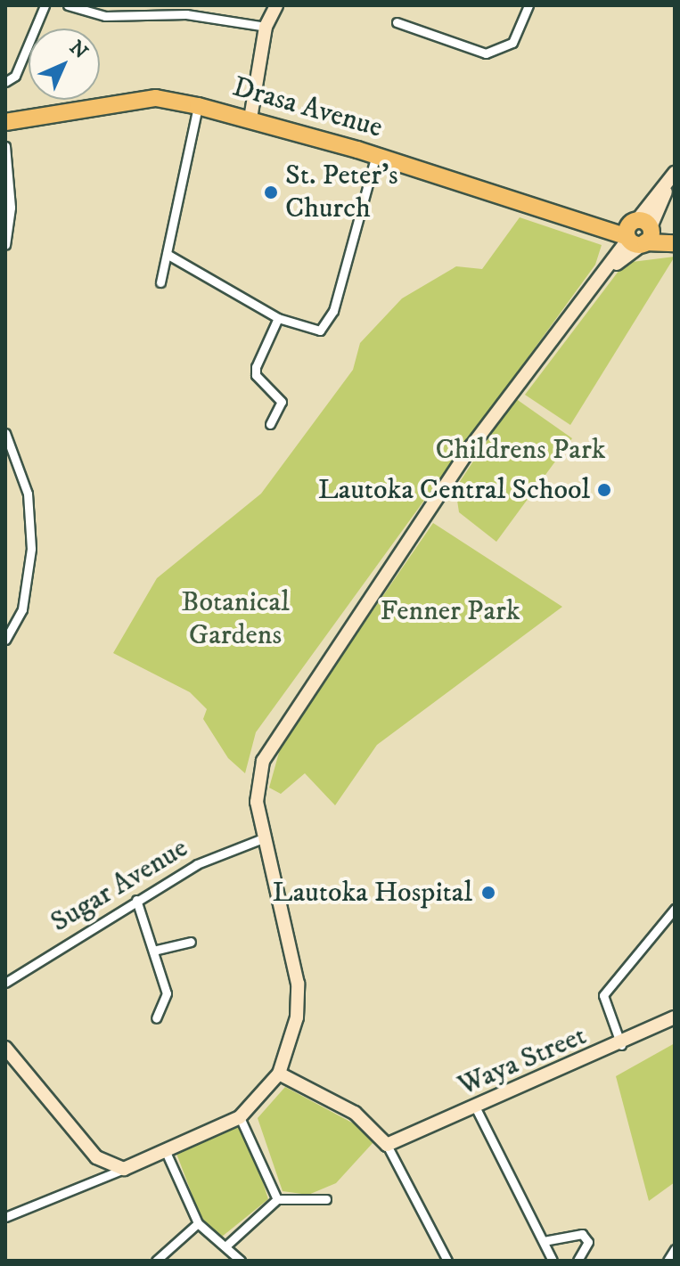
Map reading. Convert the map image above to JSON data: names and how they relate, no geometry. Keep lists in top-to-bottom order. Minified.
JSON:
{"streets":{"highway":["Drasa Avenue"],"main road":["Waya Street"],"street":["Sugar Avenue"]},"parks":["Childrens Park","Botanical Gardens","Fenner Park"],"places":["St. Peter's Church","Lautoka Central School","Lautoka Hospital"],"north":"top right"}
